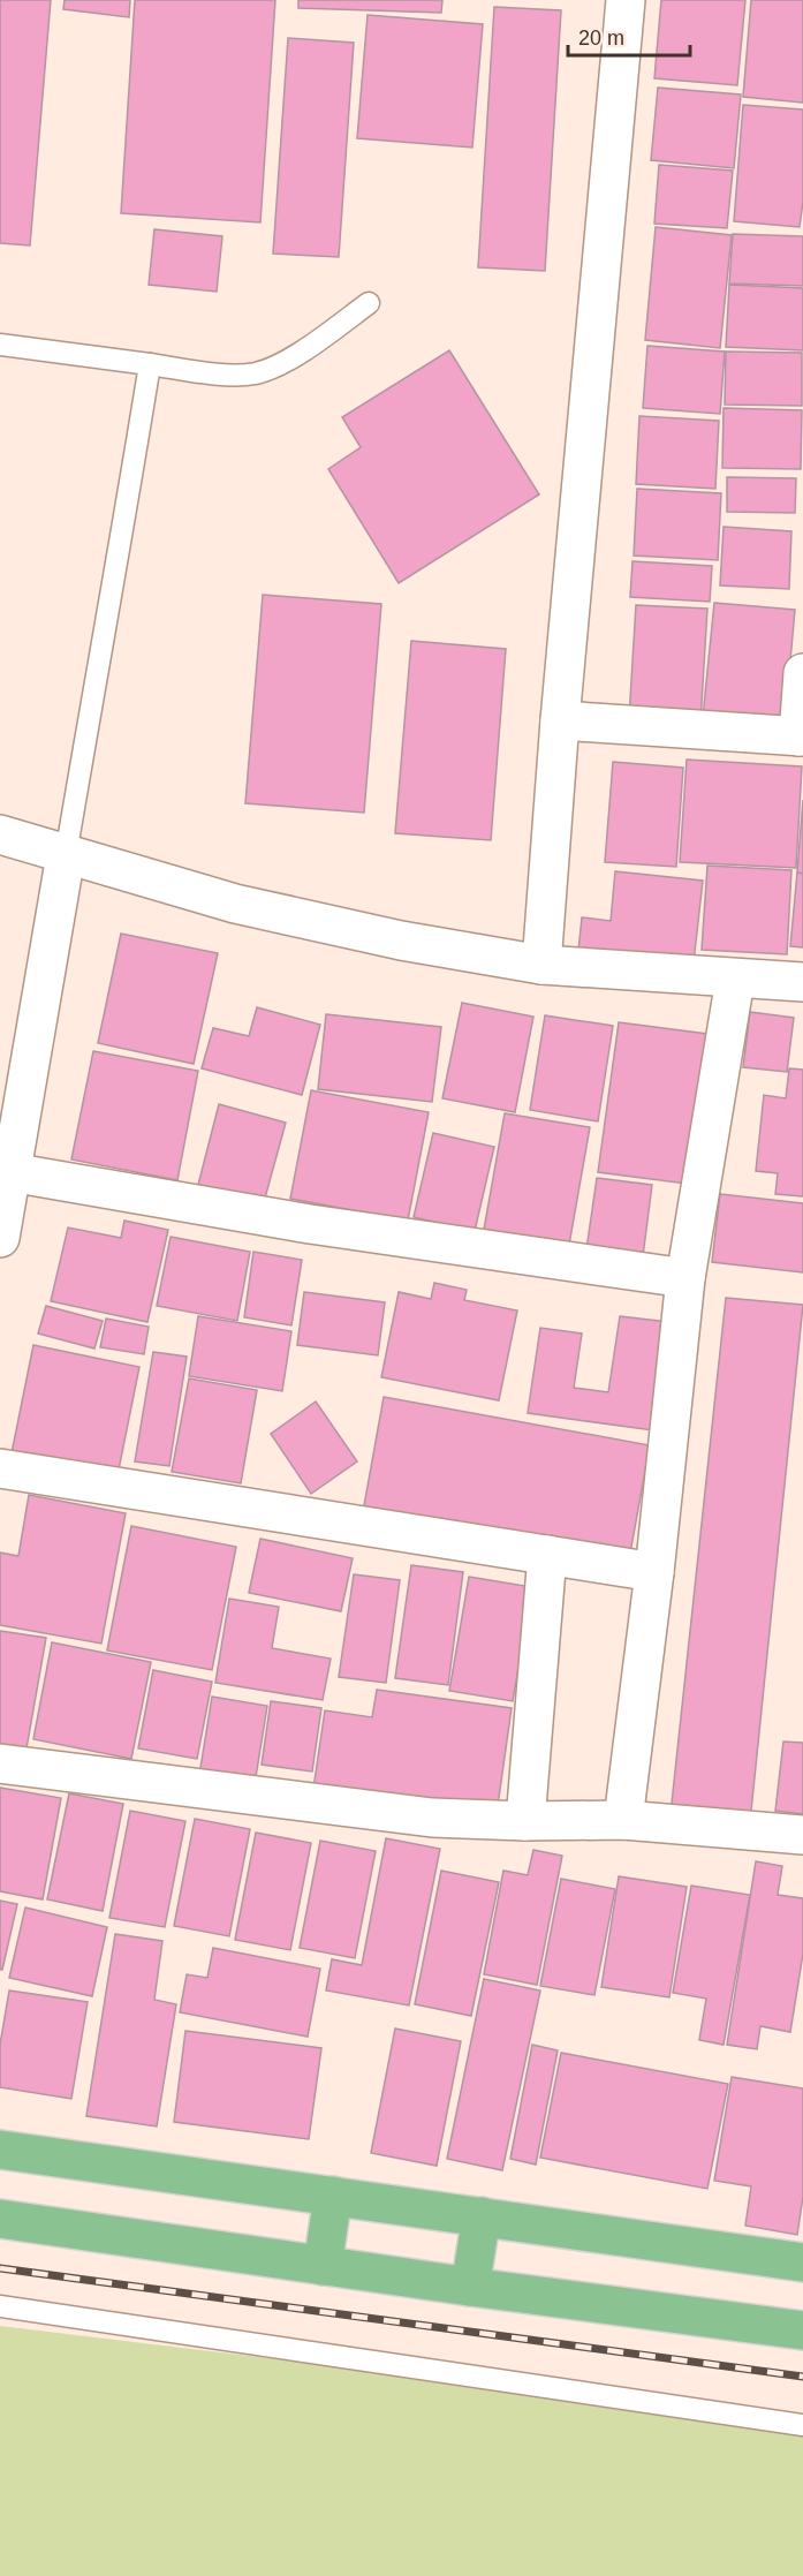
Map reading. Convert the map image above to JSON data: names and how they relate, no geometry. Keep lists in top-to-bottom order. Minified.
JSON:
{"scale_bar":"20 m"}
